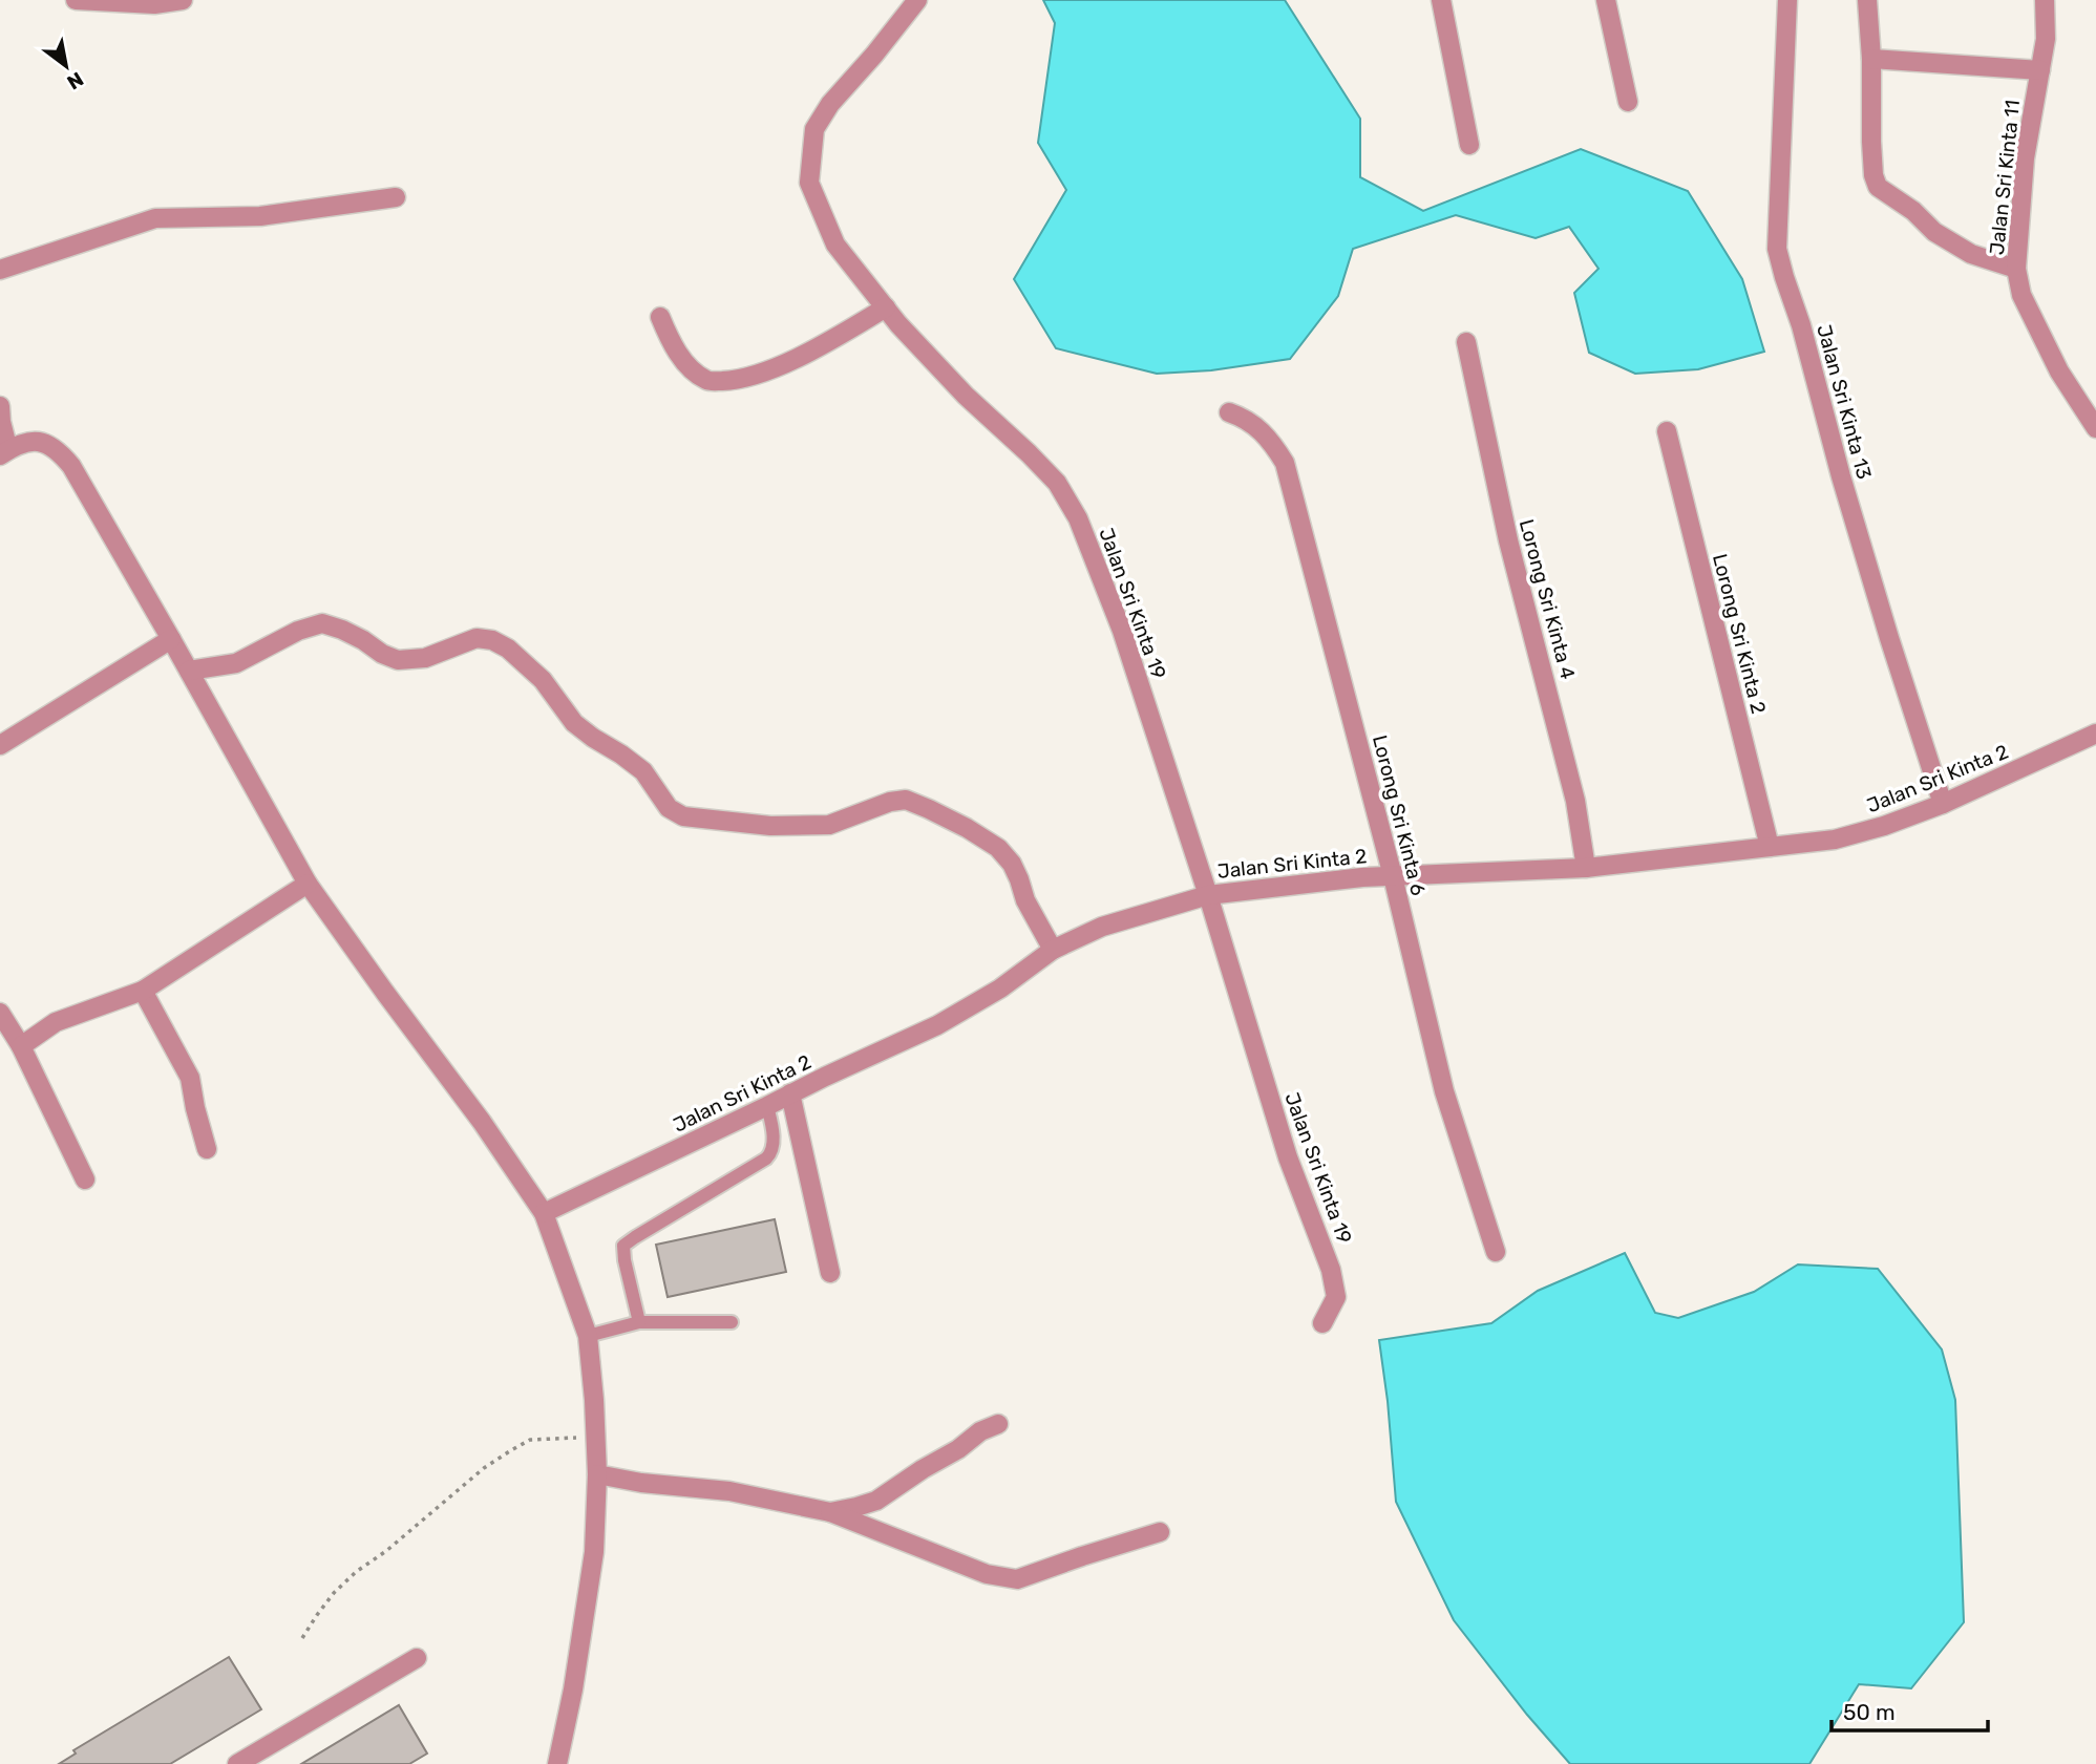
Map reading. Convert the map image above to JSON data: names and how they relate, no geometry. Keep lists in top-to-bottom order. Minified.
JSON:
{"streets":{"street":["Jalan Sri Kinta 11","Jalan Sri Kinta 13","Lorong Sri Kinta 4","Jalan Sri Kinta 19","Lorong Sri Kinta 2","Jalan Sri Kinta 2","Lorong Sri Kinta 6"]},"crossings":[["Jalan Sri Kinta 13","Jalan Sri Kinta 2"],["Lorong Sri Kinta 4","Jalan Sri Kinta 2"],["Jalan Sri Kinta 19","Jalan Sri Kinta 2"],["Lorong Sri Kinta 2","Jalan Sri Kinta 2"],["Jalan Sri Kinta 2","Lorong Sri Kinta 6"]],"scale_bar":"50 m","north":"bottom right"}
